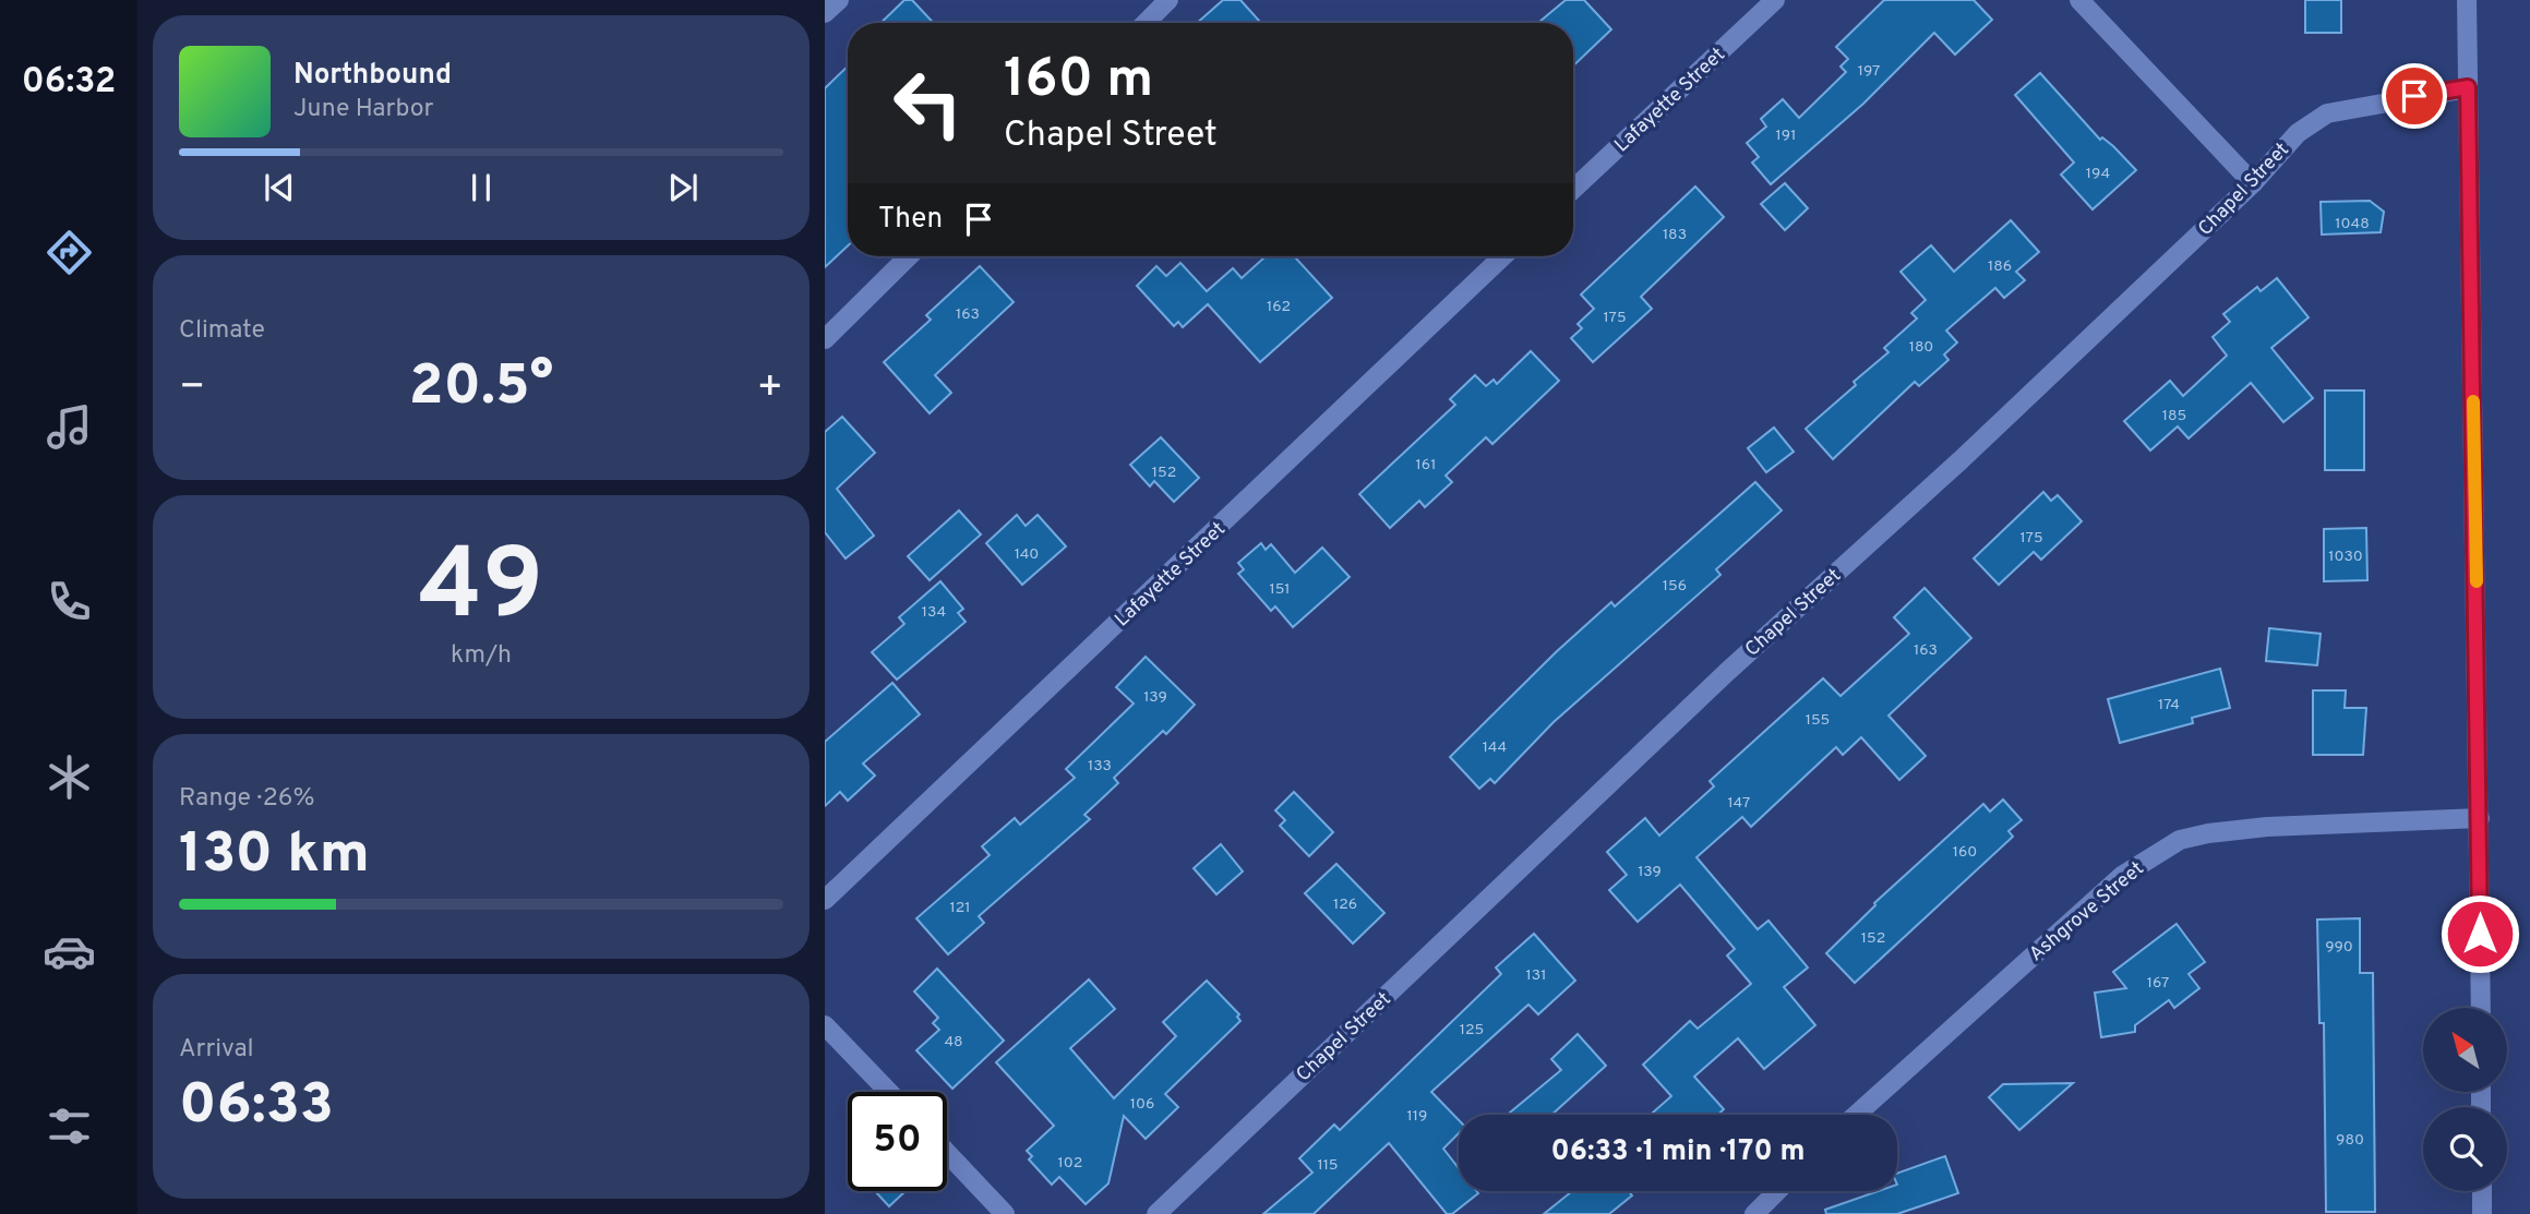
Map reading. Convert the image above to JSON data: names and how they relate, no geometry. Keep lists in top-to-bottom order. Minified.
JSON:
{"streets":{"street":["Lafayette Street","Chapel Street","Ashgrove Street"]},"house_numbers":["197","191","194","1048","183","186","162","163","175","180","185","161","152","175","140","1030","156","151","134","163","139","174","155","144","133","147","160","139","126","121","152","990","131","167","125","48","106","119","980","102","115"],"north":"top left","page":{"tabs":"06:32","turn":["160 m","Chapel Street"],"song":["Northbound","June Harbor"],"then":"Then","tile":["Climate",["49","km/h"],["Range · 26%","130 km"],["Arrival","06:33"]],"heat":["−","20.5°","+"],"limit":"50","trip":"06:33 · 1 min · 170 m"}}
